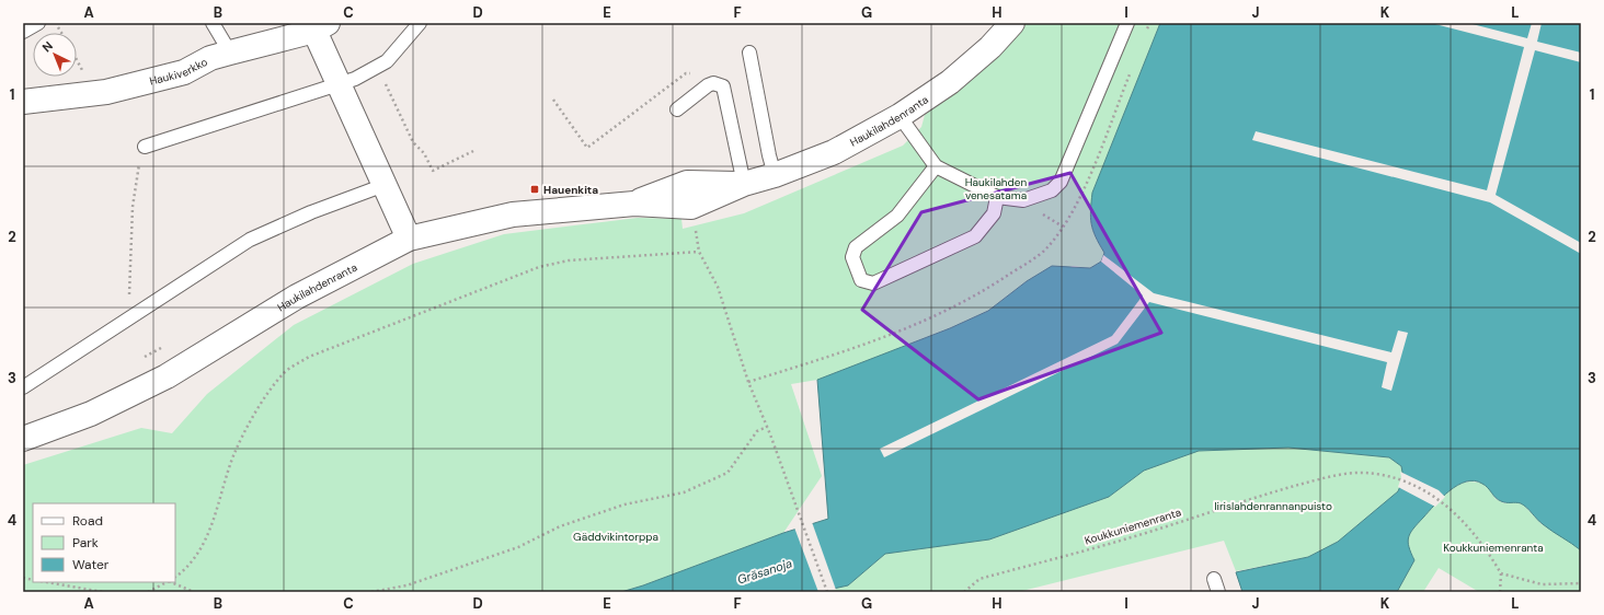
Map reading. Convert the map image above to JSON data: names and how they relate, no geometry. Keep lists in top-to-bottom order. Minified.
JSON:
{"streets":{"street":["Haukiverkko","Haukilahdenranta"],"path":["Koukkuniemenranta"]},"water":["Gräsanoja"],"parks":["Haukilahden venesatama","Iirislahdenrannanpuisto","Gäddvikintorppa","Koukkuniemenranta"],"places":{"transit":["Hauenkita"]},"legend":["Road","Park","Water"],"north":"top left","grid":{"columns":["A","B","C","D","E","F","G","H","I","J","K","L"],"rows":["1","2","3","4"]}}
